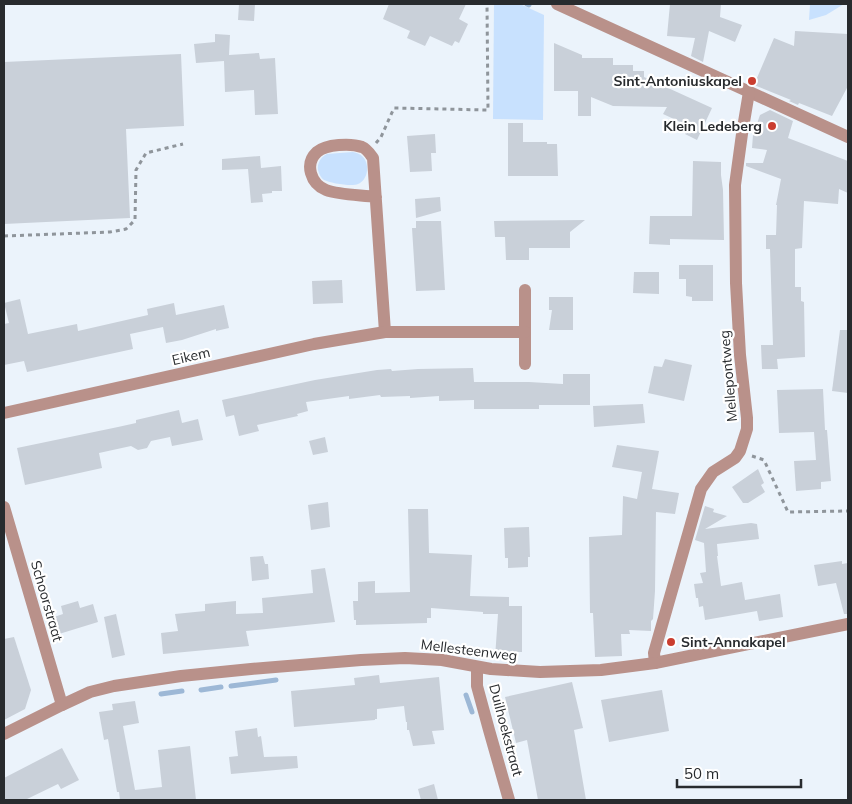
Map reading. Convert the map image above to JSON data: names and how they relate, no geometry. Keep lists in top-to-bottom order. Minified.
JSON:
{"streets":{"street":["Eikem","Mellepontweg","Schoorstraat","Mellesteenweg","Duilhoekstraat"]},"crossings":[["Schoorstraat","Mellesteenweg"],["Mellesteenweg","Duilhoekstraat"]],"places":["Sint-Antoniuskapel","Klein Ledeberg","Sint-Annakapel"],"scale_bar":"50 m"}
